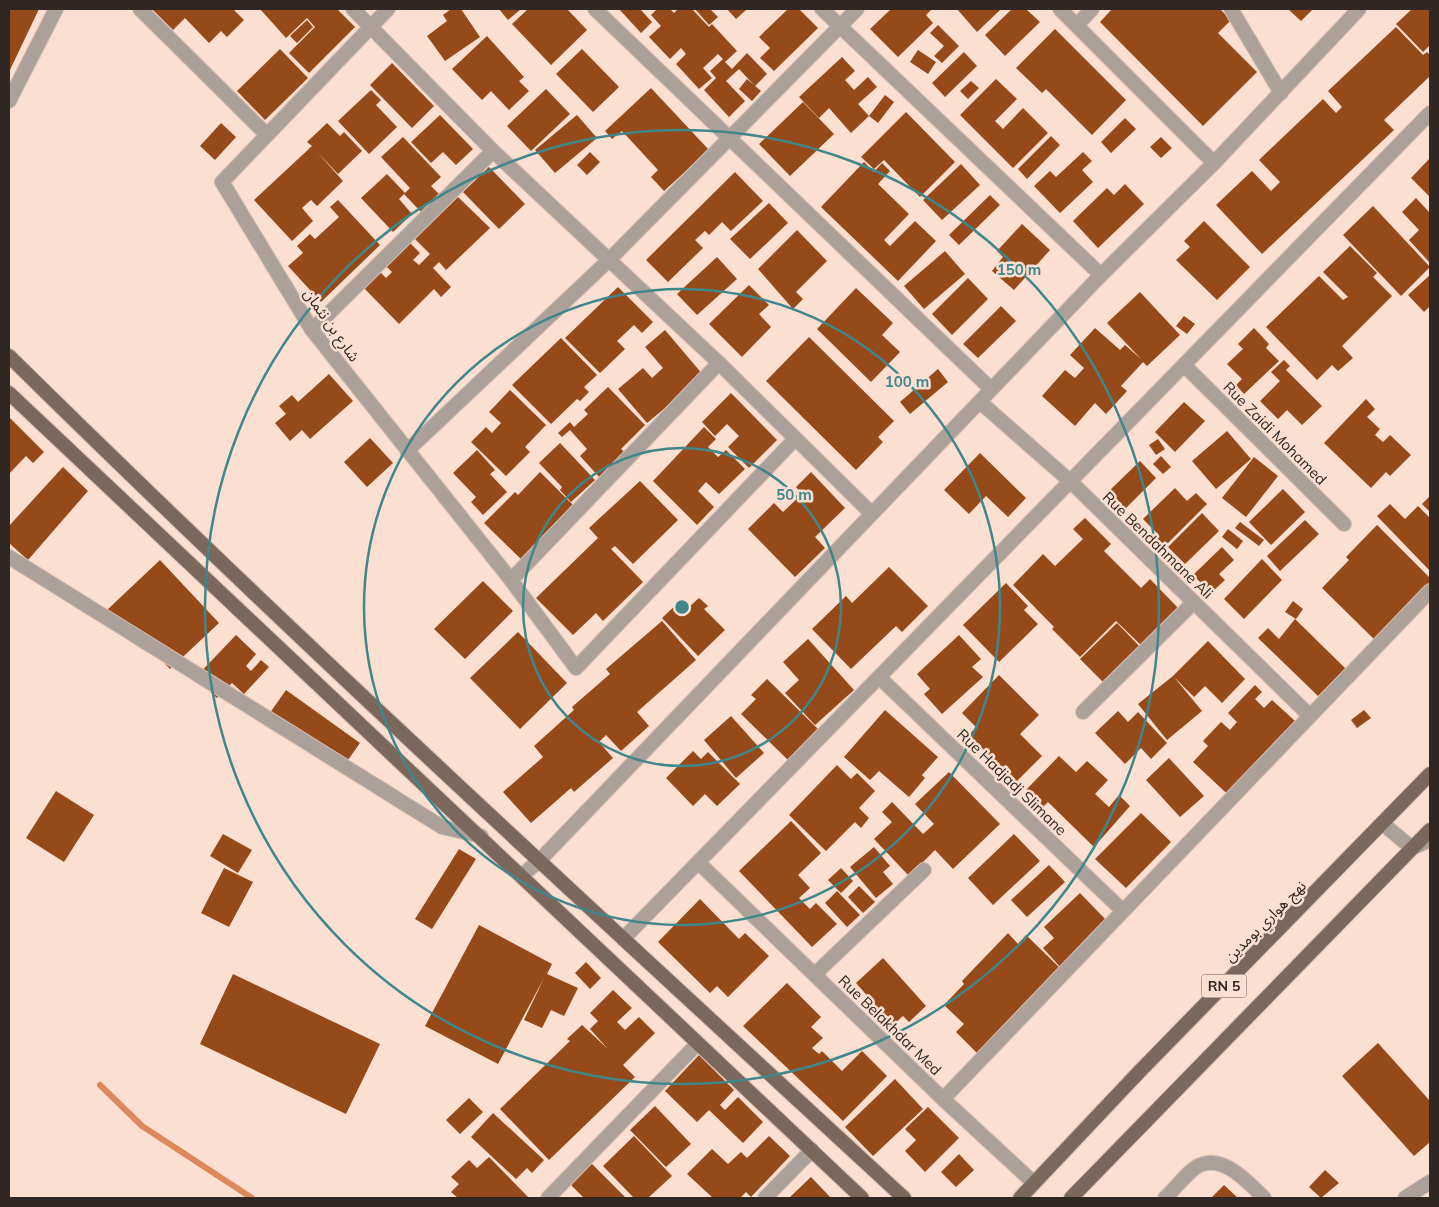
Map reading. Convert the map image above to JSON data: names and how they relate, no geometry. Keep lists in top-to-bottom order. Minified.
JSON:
{"streets":{"main road":["نهج هواري بومدين","RN 5"],"street":["شارع بن نثمان","Rue Zaidi Mohamed","Rue Bendahmane Ali","Rue Hadjadj Slimane","Rue Belakhdar Med"]},"crossings":[["نهج هواري بومدين","Rue Belakhdar Med"]],"rings":["150 m","100 m","50 m"]}
